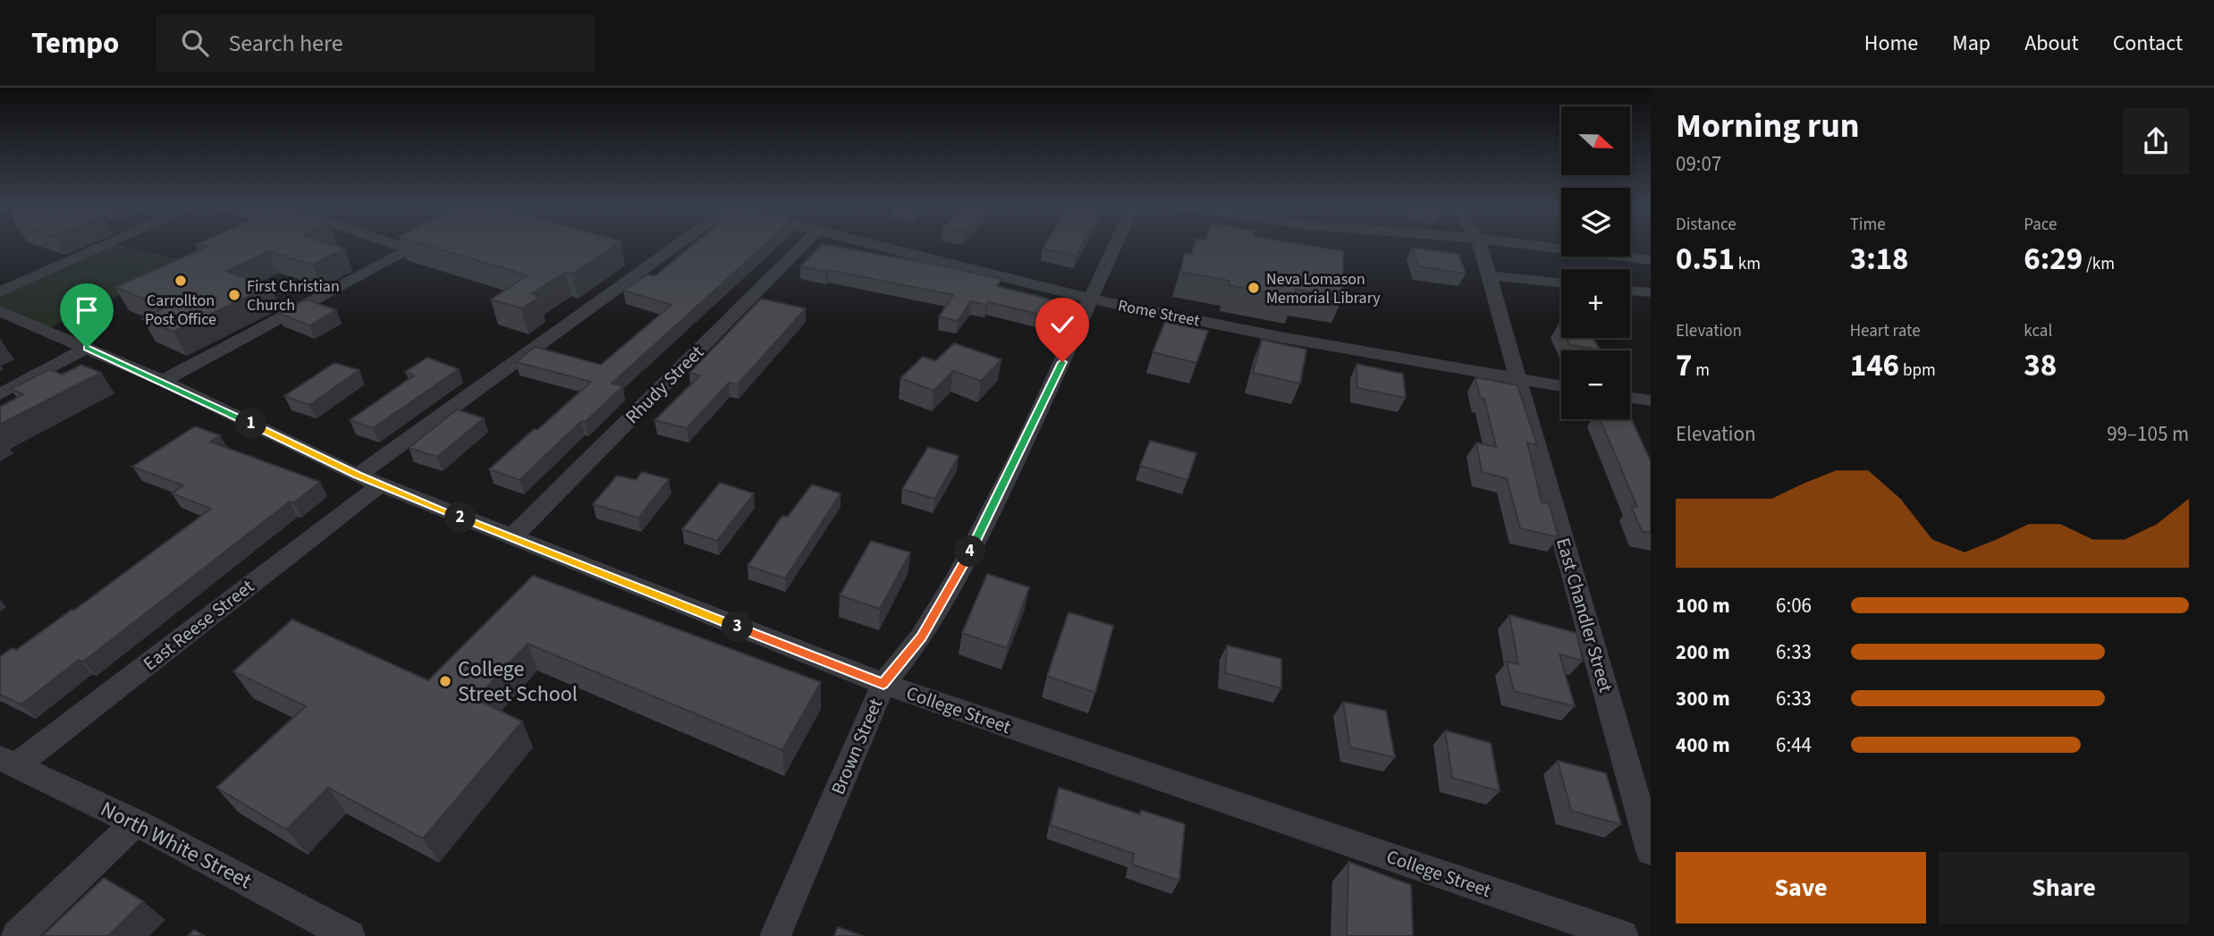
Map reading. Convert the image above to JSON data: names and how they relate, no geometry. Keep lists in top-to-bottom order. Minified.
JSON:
{"streets":{"street":["Rome Street","Rhudy Street","East Chandler Street","East Reese Street","College Street","Brown Street","North White Street"]},"crossings":[["Rome Street","East Chandler Street"],["Rome Street","Brown Street"],["Rhudy Street","College Street"],["East Reese Street","College Street"],["East Reese Street","North White Street"],["College Street","Brown Street"]],"places":["Carrollton Post Office","Neva Lomason Memorial Library","First Christian Church","College Street School"],"north":"right","page":{"header":"Tempo","search":"Search here","nav":["Home","Map","About","Contact"],"heading":["Morning run","09:07"],"map_buttons":["+","−"],"stats":[["Distance","0.51 km"],["Time","3:18"],["Pace","6:29 /km"],["Elevation","7 m"],["Heart rate","146 bpm"],["kcal","38"]],"chart":["Elevation","99–105 m"],"pins":["1","2","4","3"],"list":[{"name":"100 m","note":"6:06"},{"name":"200 m","note":"6:33"},{"name":"300 m","note":"6:33"},{"name":"400 m","note":"6:44"}],"buttons":["Save","Share"]}}
